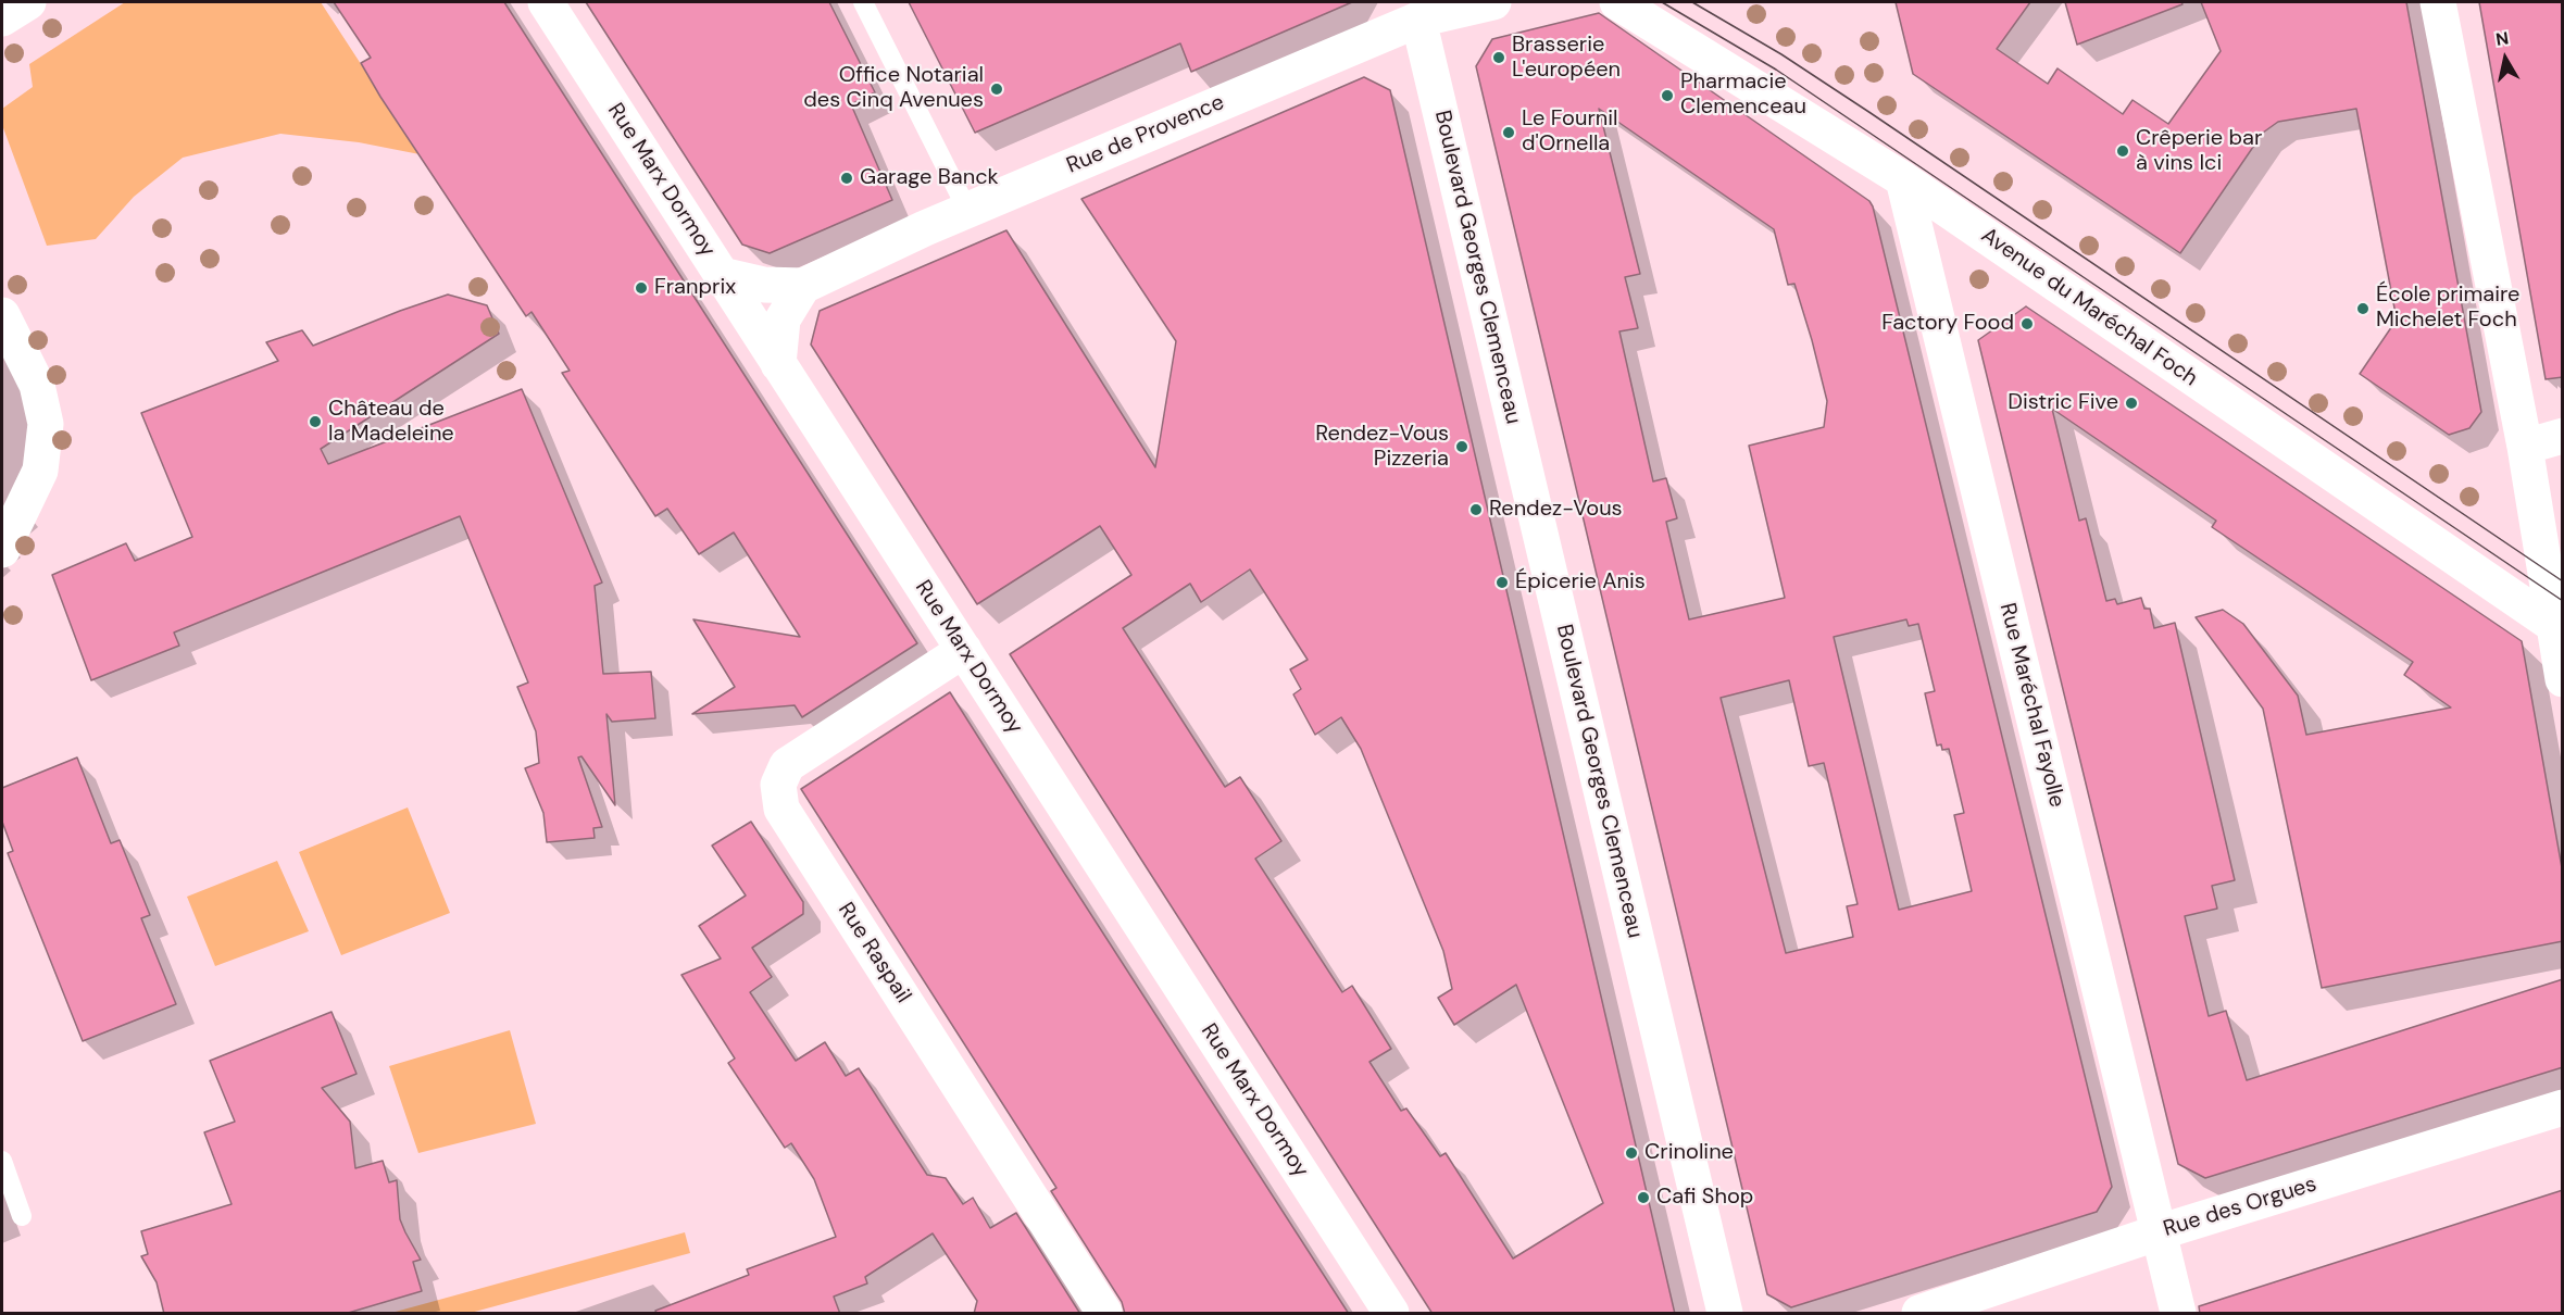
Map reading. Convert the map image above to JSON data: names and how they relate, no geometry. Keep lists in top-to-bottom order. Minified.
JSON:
{"streets":{"street":["Rue de Provence","Rue Marx Dormoy","Boulevard Georges Clemenceau","Avenue du Maréchal Foch","Rue Maréchal Fayolle","Rue Raspail","Rue des Orgues"]},"crossings":[["Rue de Provence","Rue Marx Dormoy"],["Rue de Provence","Boulevard Georges Clemenceau"],["Rue Marx Dormoy","Rue Raspail"],["Avenue du Maréchal Foch","Rue Maréchal Fayolle"],["Rue Maréchal Fayolle","Rue des Orgues"]],"places":["Brasserie L'européen","Office Notarial des Cinq Avenues","Pharmacie Clemenceau","Le Fournil d'Ornella","Crêperie bar à vins Ici","Garage Banck","Franprix","École primaire Michelet Foch","Factory Food","Distric Five","Château de la Madeleine","Rendez-Vous Pizzeria","Rendez-Vous","Épicerie Anis","Crinoline","Cafi Shop"],"north":"top"}
